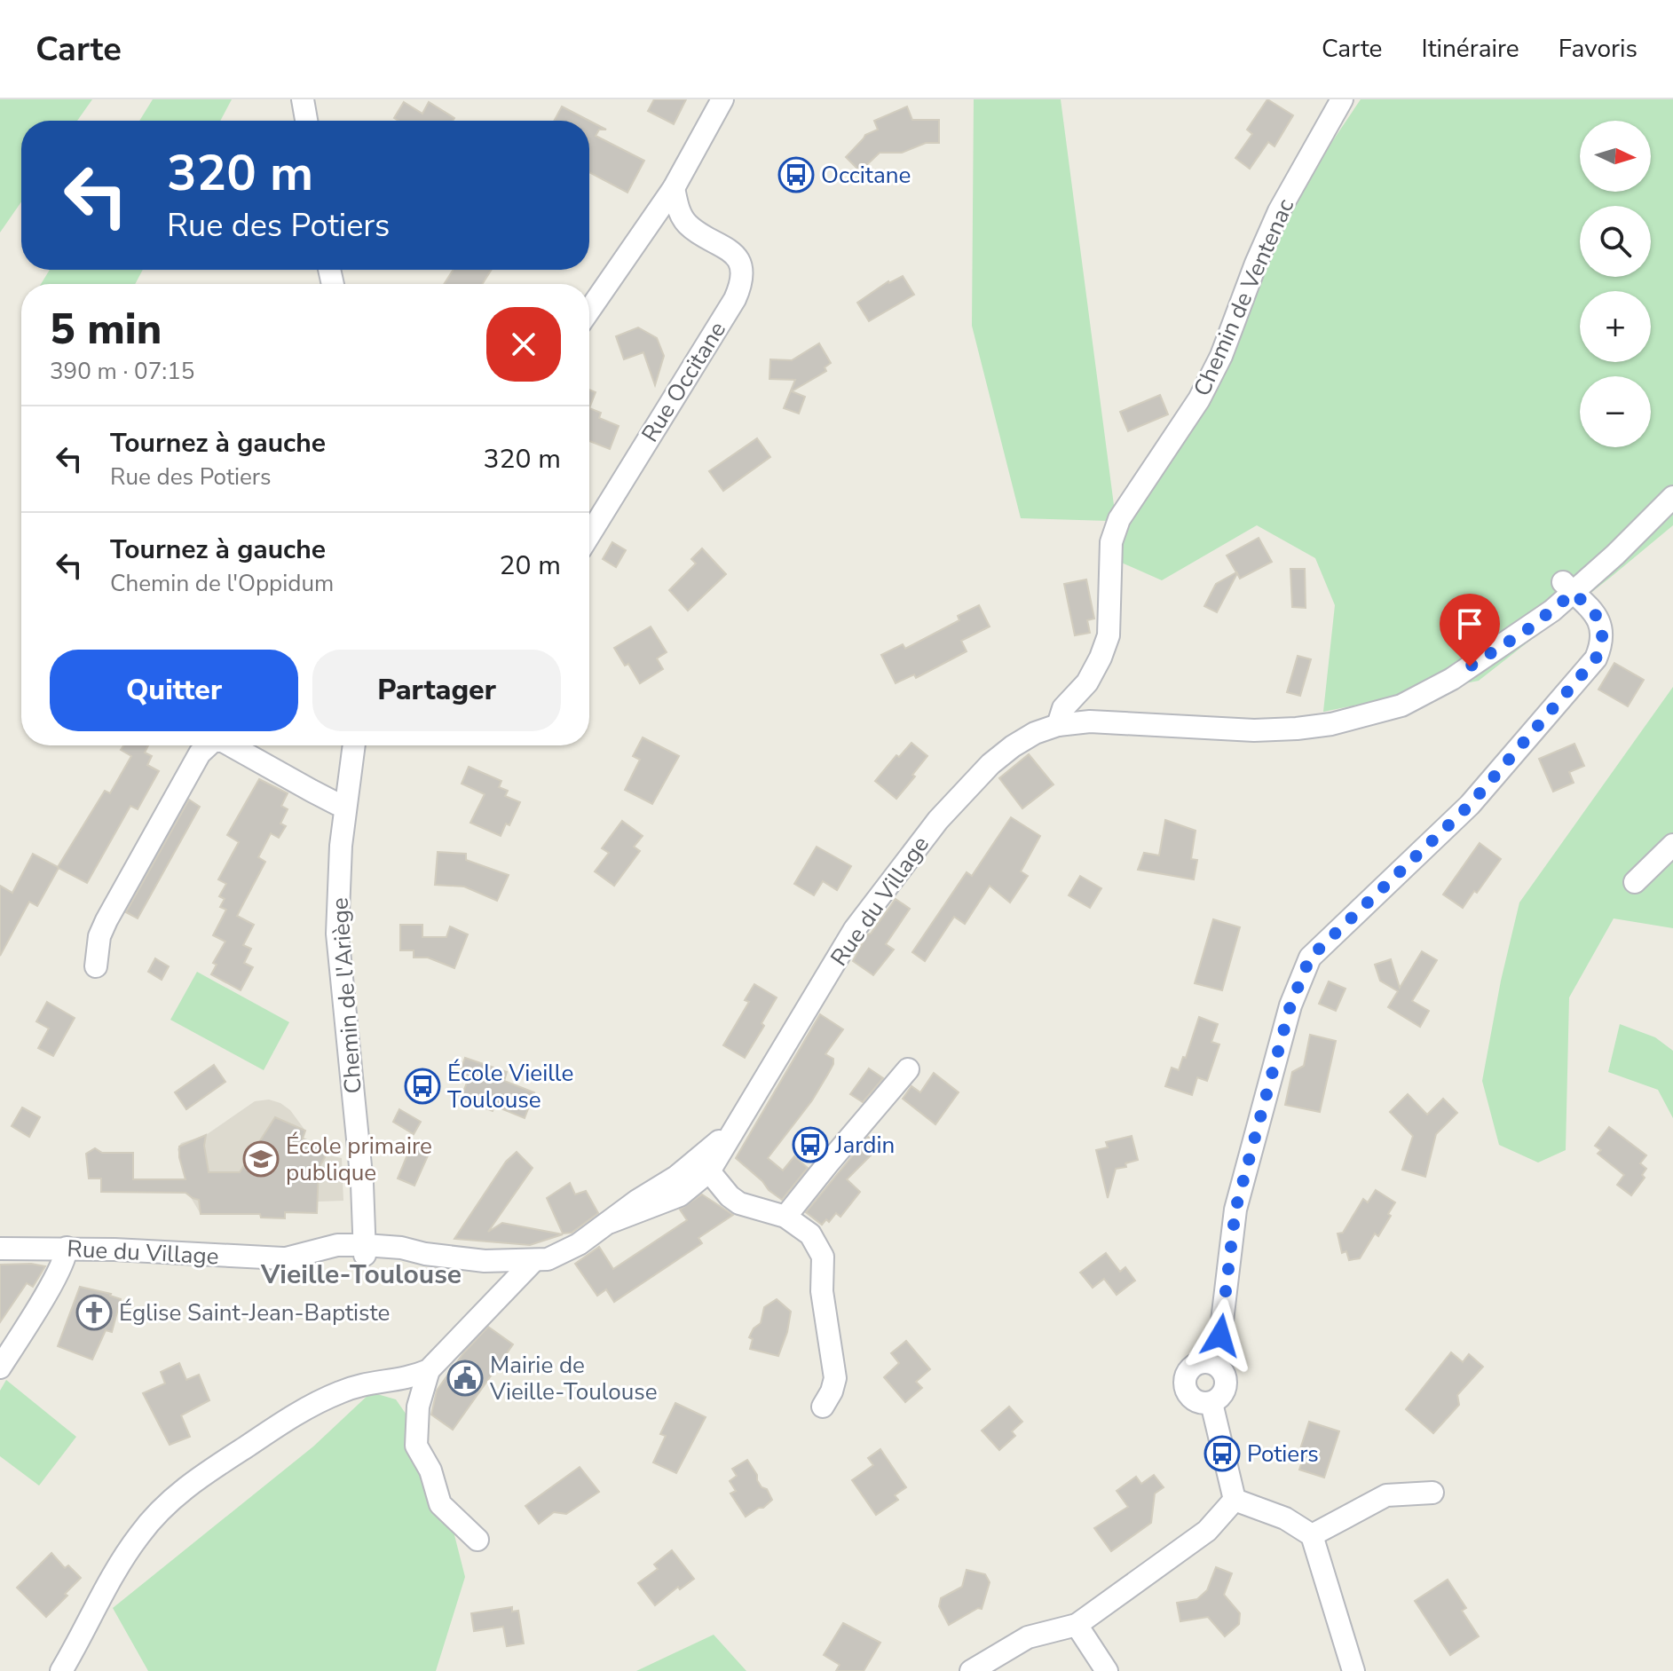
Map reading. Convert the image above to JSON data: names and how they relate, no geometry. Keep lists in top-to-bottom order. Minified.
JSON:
{"streets":{"street":["Chemin de Ventenac","Rue Occitane","Rue du Village","Chemin de l'Ariège"]},"crossings":[["Chemin de Ventenac","Rue du Village"],["Rue du Village","Chemin de l'Ariège"]],"districts":["Vieille-Toulouse"],"places":{"bus stop":["Occitane","École Vieille Toulouse","Jardin","Potiers"],"school or university":["École primaire publique"],"church":["Église Saint-Jean-Baptiste"],"public building":["Mairie de Vieille-Toulouse"]},"north":"right","page":{"header":"Carte","nav":["Carte","Itinéraire","Favoris"],"map_buttons":["+","−"],"turn":["320 m","Rue des Potiers"],"heading":["5 min","390 m · 07:15"],"list":[{"name":"Tournez à gauche","note":"Rue des Potiers","value":"320 m"},{"name":"Tournez à gauche","note":"Chemin de l'Oppidum","value":"20 m"}],"buttons":["Quitter","Partager"]}}
